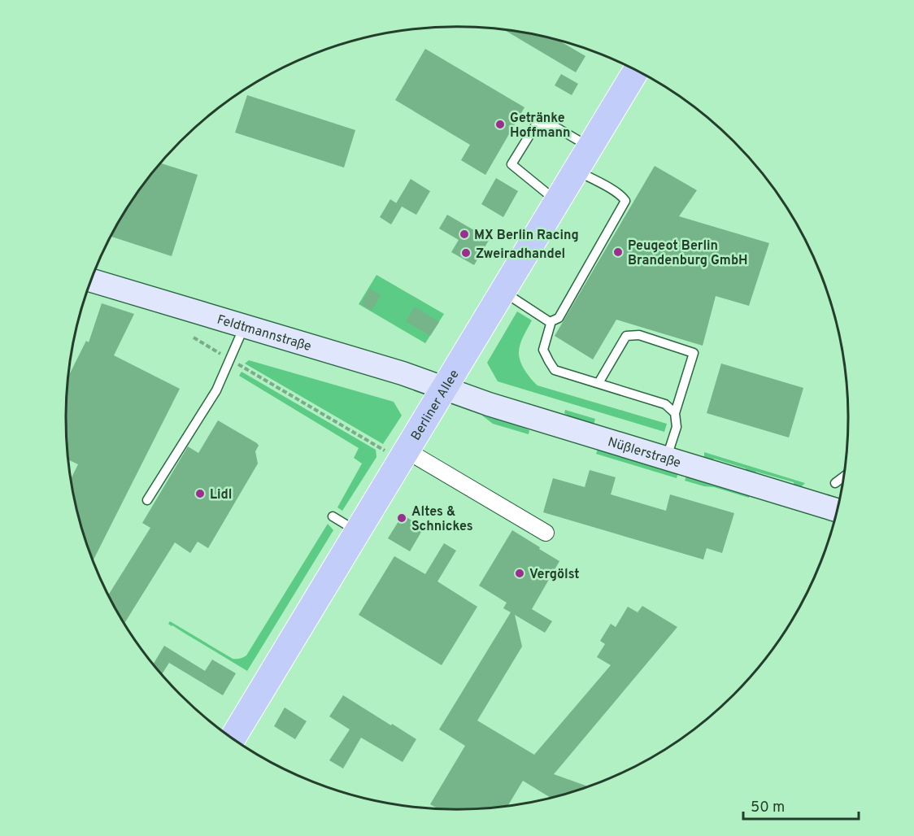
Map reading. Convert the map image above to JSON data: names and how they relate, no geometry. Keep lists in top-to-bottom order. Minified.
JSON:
{"streets":{"main road":["Berliner Allee"],"street":["Feldtmannstraße","Nüßlerstraße"]},"crossings":[["Feldtmannstraße","Berliner Allee"],["Feldtmannstraße","Nüßlerstraße"],["Berliner Allee","Nüßlerstraße"]],"places":["Getränke Hoffmann","MX Berlin Racing","Peugeot Berlin Brandenburg GmbH","Zweiradhandel","Lidl","Altes & Schnickes","Vergölst"],"scale_bar":"50 m"}
